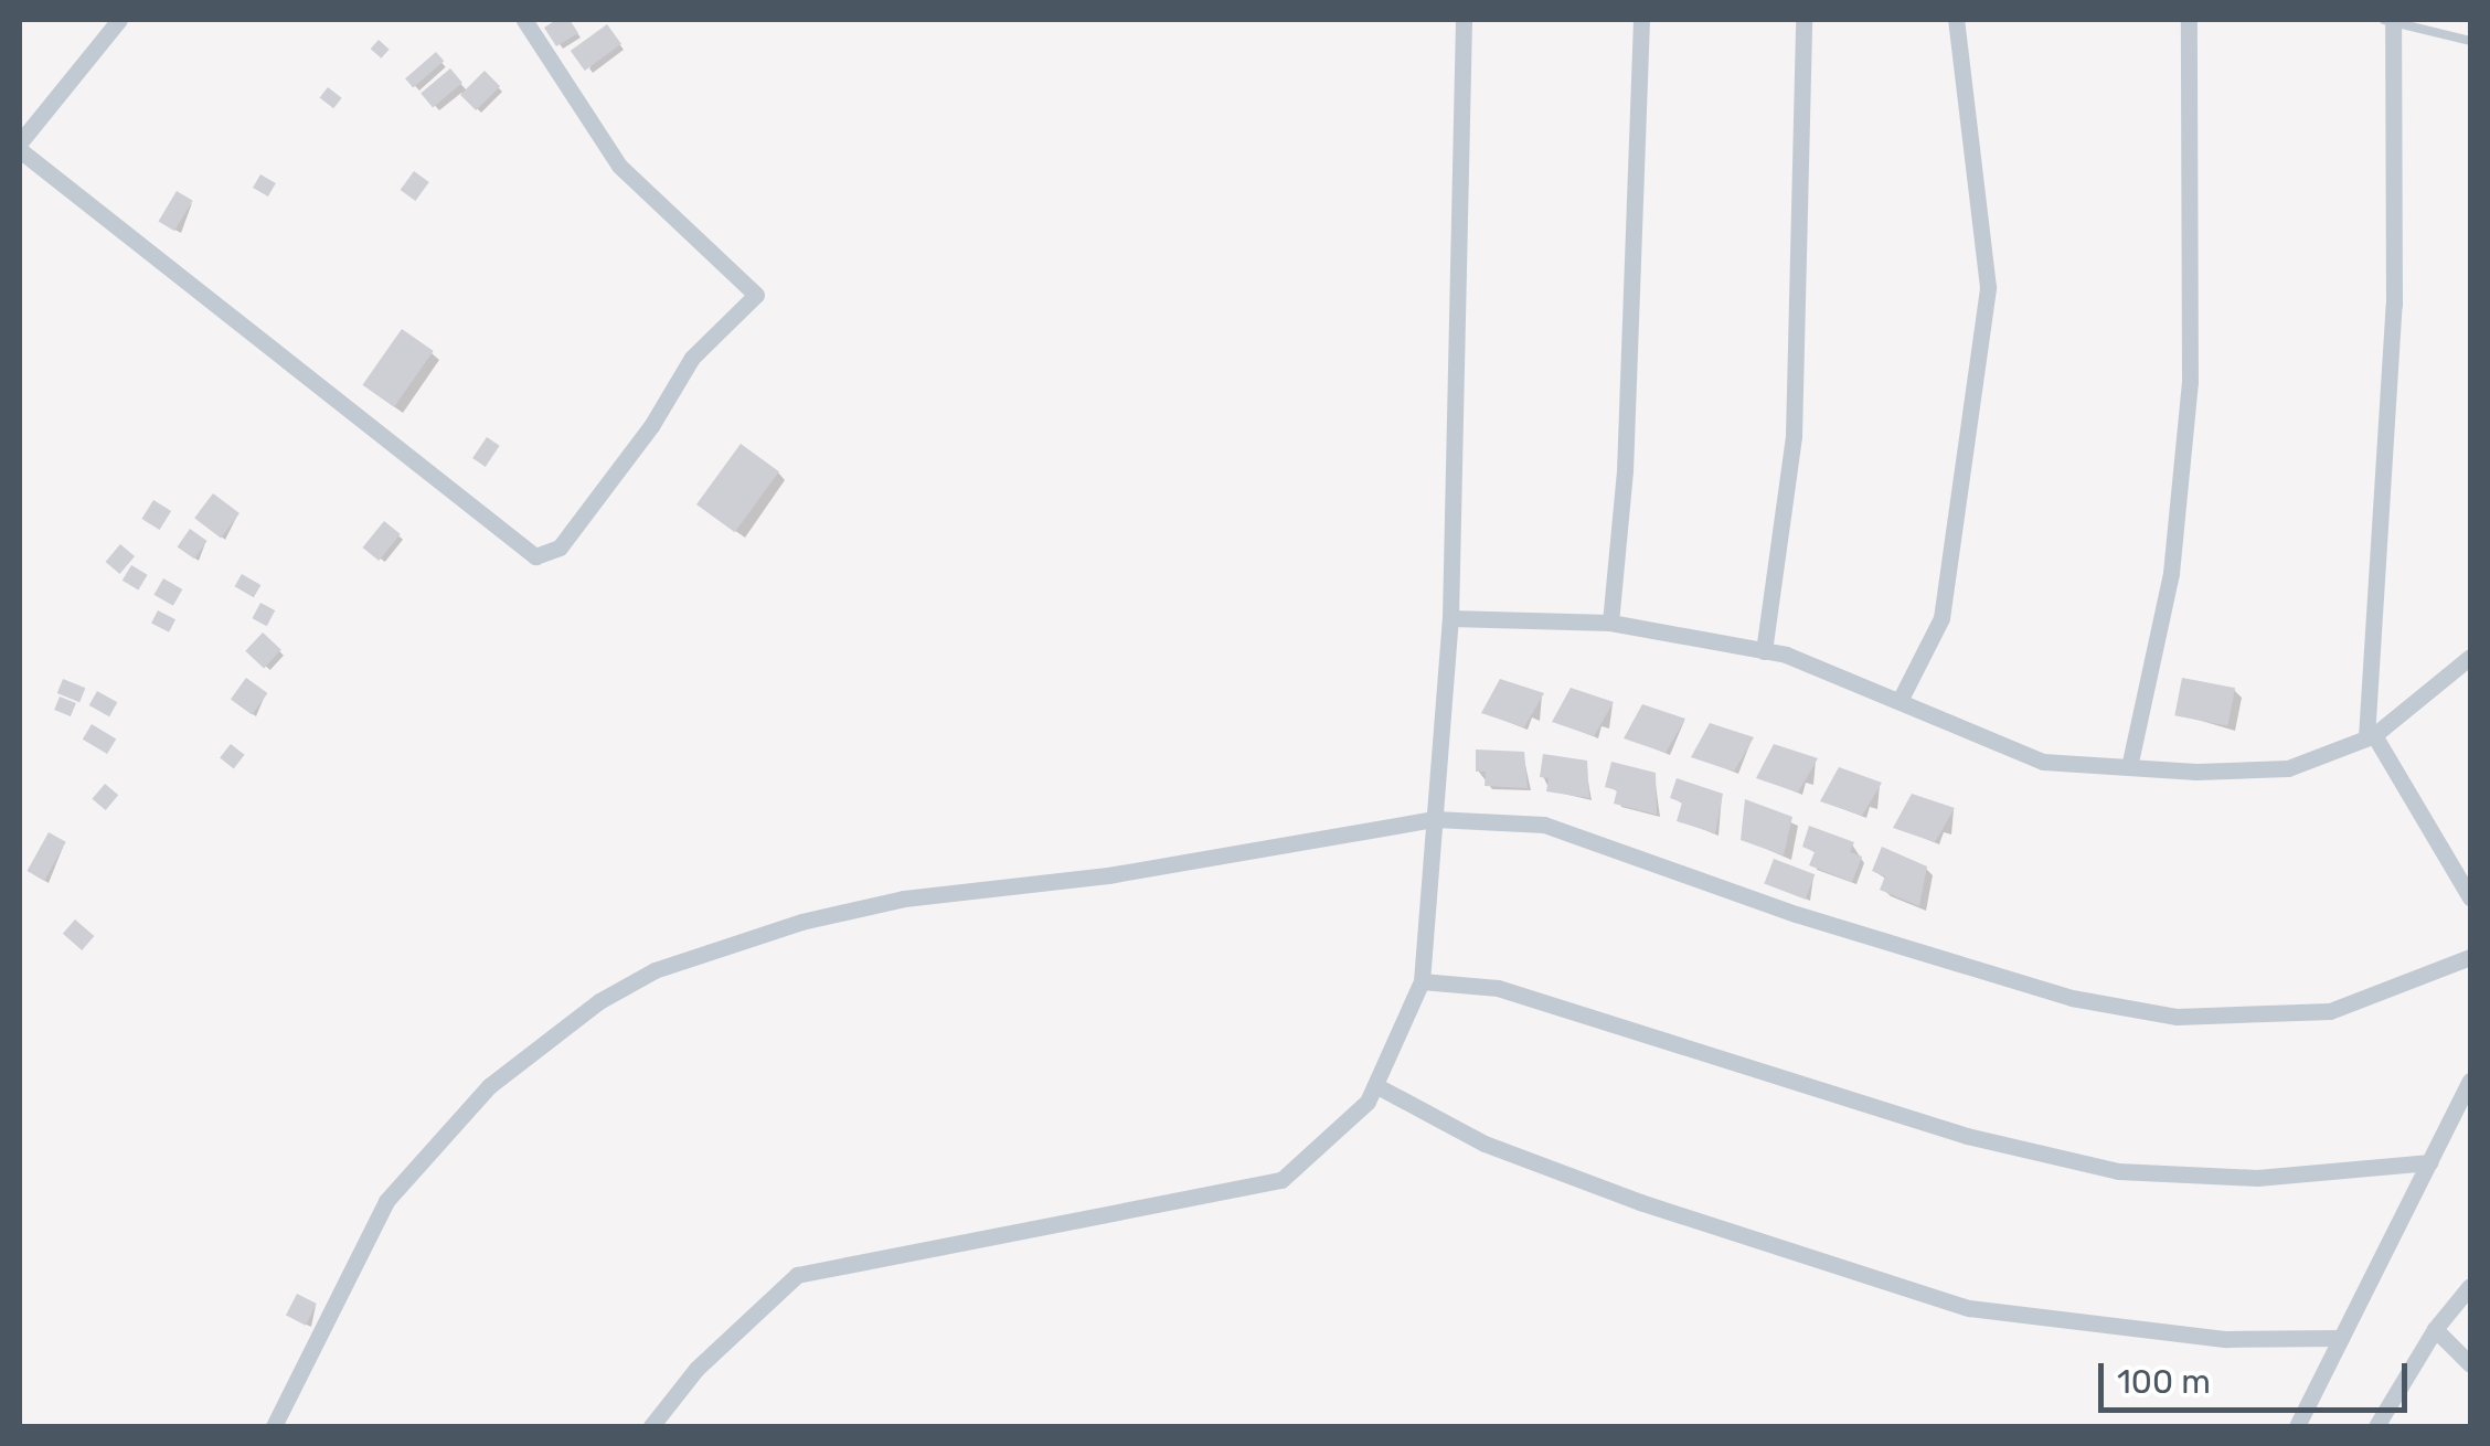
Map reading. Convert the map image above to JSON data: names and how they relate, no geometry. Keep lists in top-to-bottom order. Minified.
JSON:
{"scale_bar":"100 m"}
